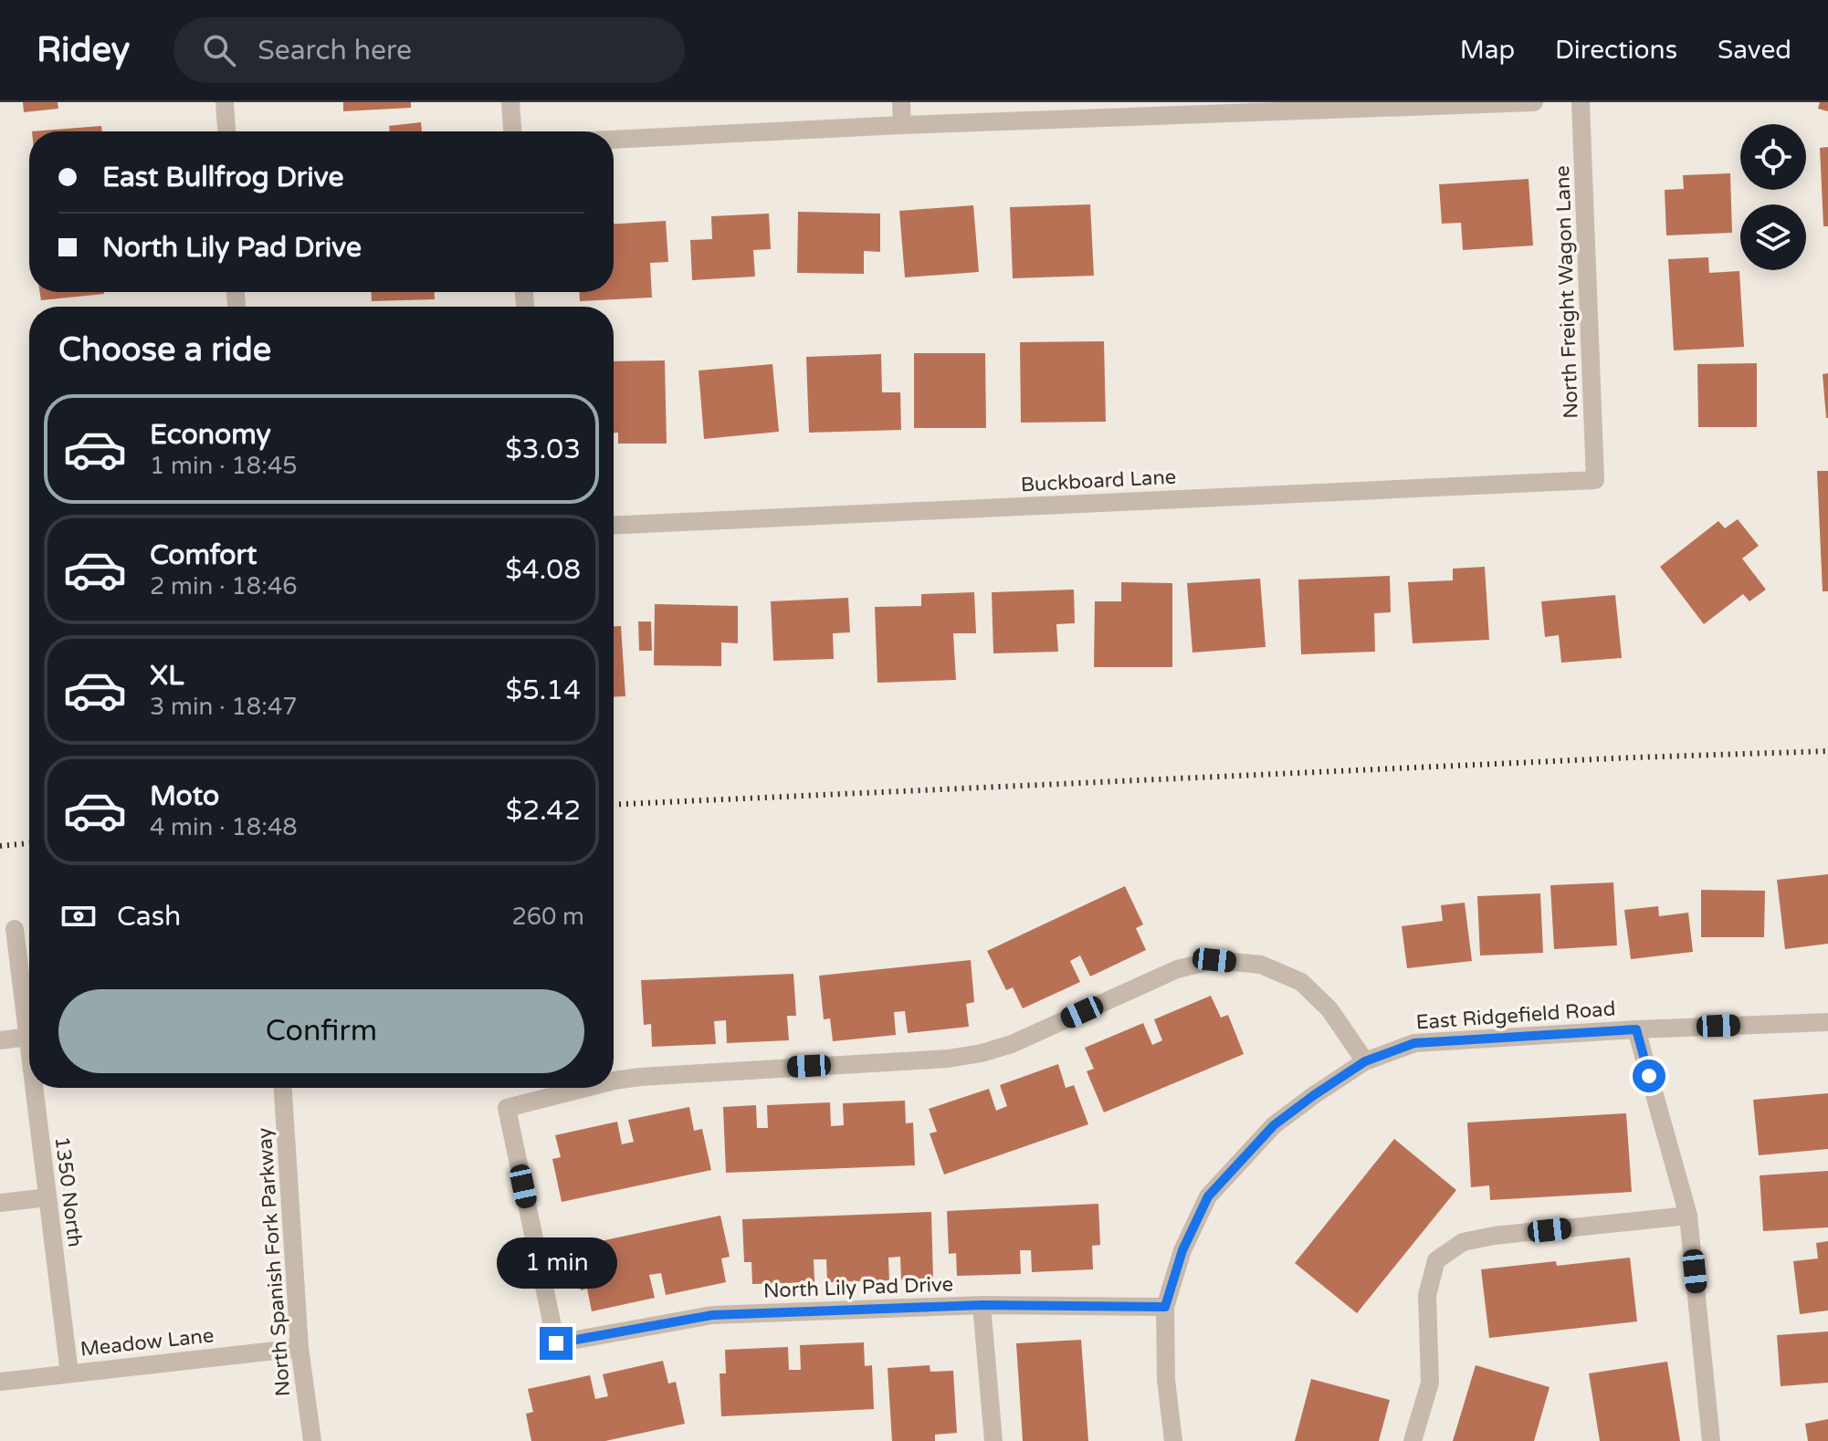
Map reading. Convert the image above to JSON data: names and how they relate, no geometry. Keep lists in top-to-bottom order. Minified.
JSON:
{"streets":{"street":["North Freight Wagon Lane","Buckboard Lane","East Ridgefield Road","1350 North","North Spanish Fork Parkway","North Lily Pad Drive","Meadow Lane"]},"crossings":[["North Freight Wagon Lane","Buckboard Lane"],["East Ridgefield Road","North Lily Pad Drive"],["1350 North","Meadow Lane"],["North Spanish Fork Parkway","Meadow Lane"]],"page":{"header":"Ridey","search":"Search here","nav":["Map","Directions","Saved"],"banner":["East Bullfrog Drive","North Lily Pad Drive"],"heading":"Choose a ride","list":[{"name":"Economy","note":"1 min · 18:45","value":"$3.03"},{"name":"Comfort","note":"2 min · 18:46","value":"$4.08"},{"name":"XL","note":"3 min · 18:47","value":"$5.14"},{"name":"Moto","note":"4 min · 18:48","value":"$2.42"}],"pay":["Cash","260 m"],"buttons":"Confirm","bubble":"1 min"}}
